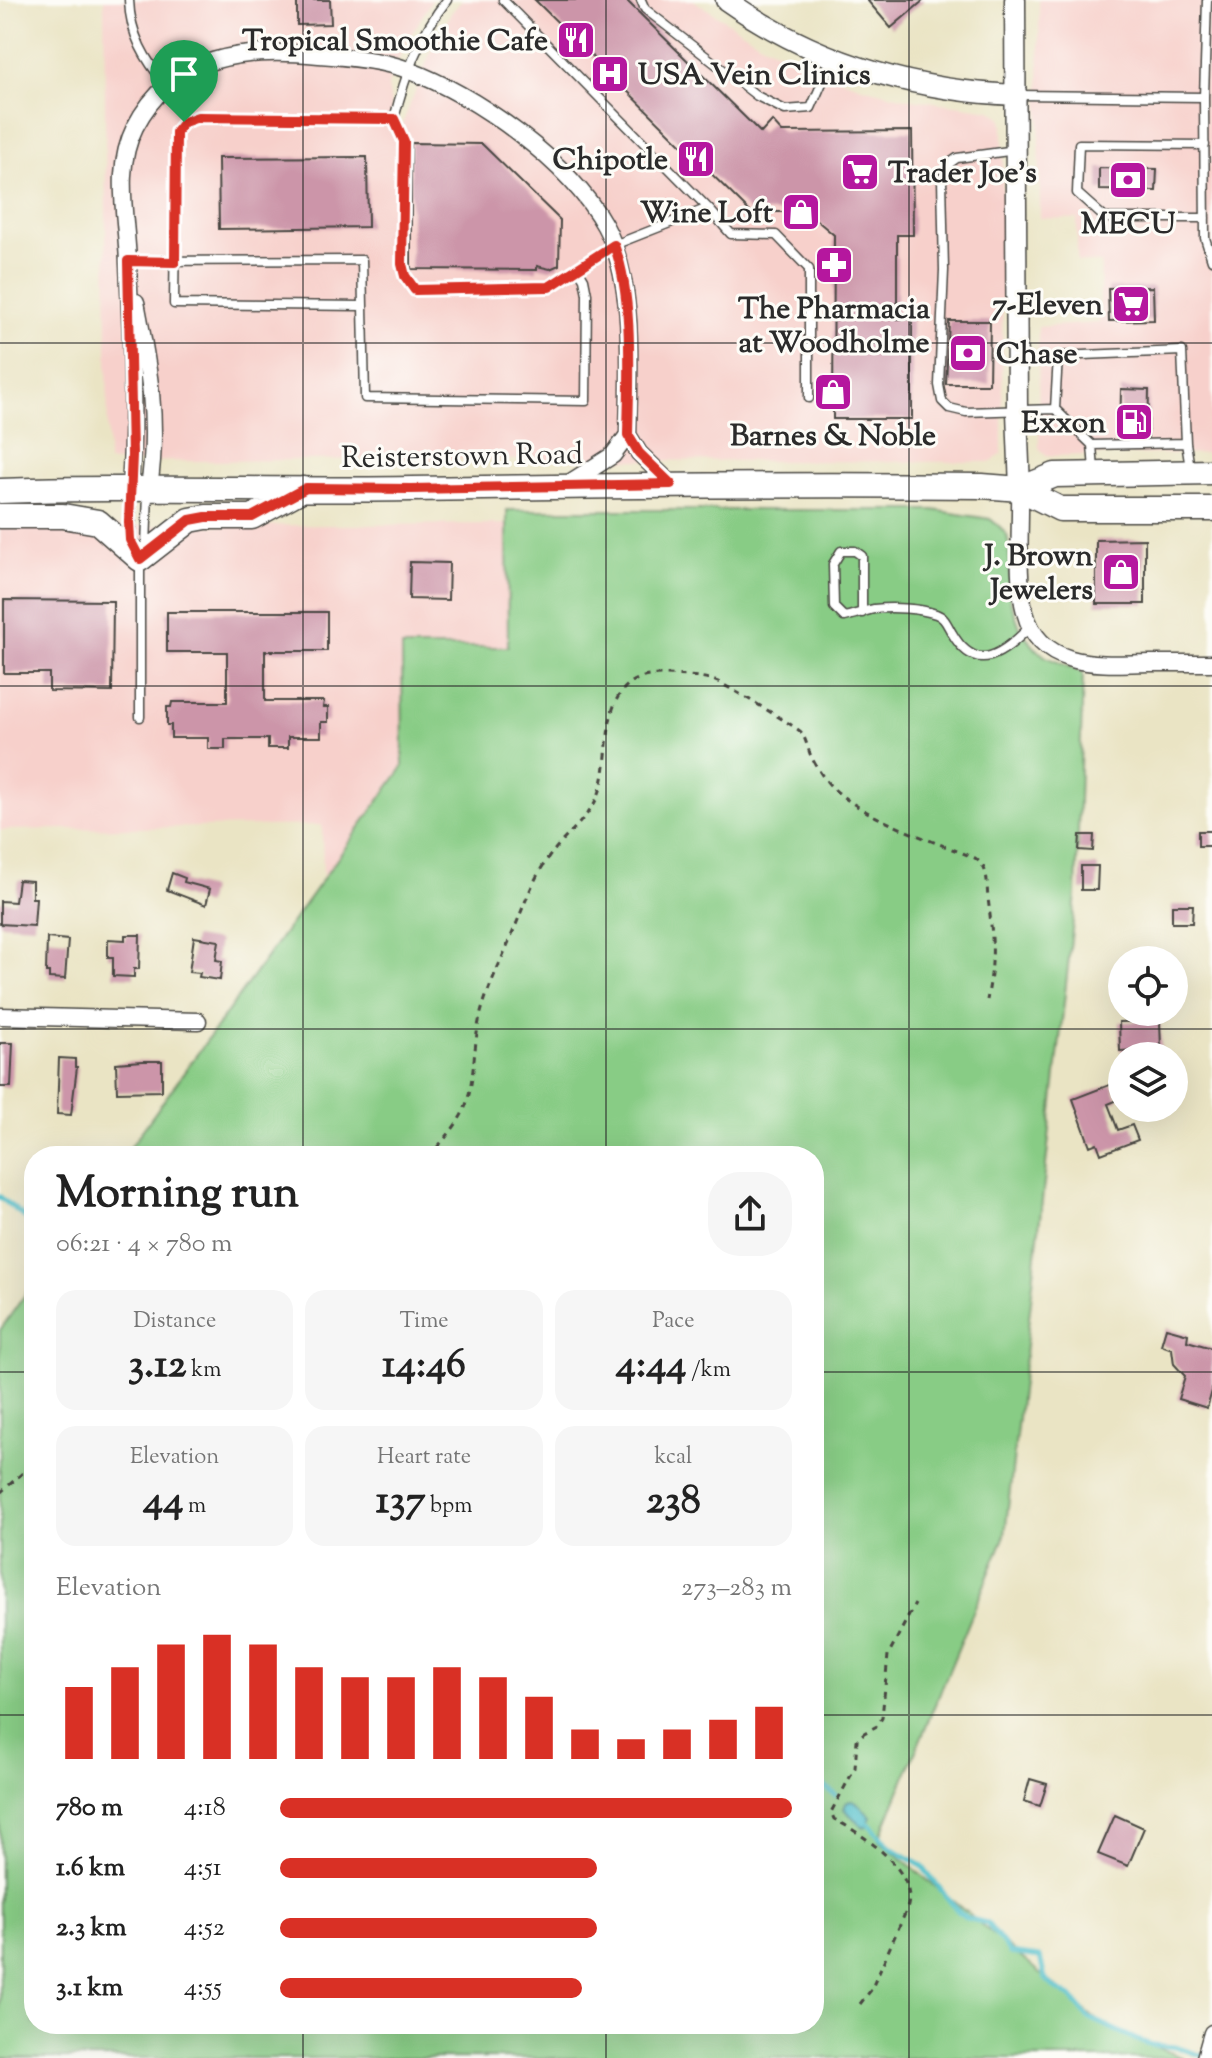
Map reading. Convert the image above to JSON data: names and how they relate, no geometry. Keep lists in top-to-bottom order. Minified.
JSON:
{"streets":{"main road":["Reisterstown Road"]},"places":{"restaurant":["Tropical Smoothie Cafe","Chipotle"],"hospital":["USA Vein Clinics"],"supermarket":["Trader Joe's","7-Eleven"],"bank":["MECU","Chase"],"shop":["Wine Loft","Barnes & Noble","J. Brown Jewelers"],"pharmacy":["The Pharmacia at Woodholme"],"fuel station":["Exxon"]},"page":{"heading":["Morning run","06:21 · 4 × 780 m"],"stats":[["Distance","3.12 km"],["Time","14:46"],["Pace","4:44 /km"],["Elevation","44 m"],["Heart rate","137 bpm"],["kcal","238"]],"chart":["Elevation","273–283 m"],"list":[{"name":"780 m","note":"4:18"},{"name":"1.6 km","note":"4:51"},{"name":"2.3 km","note":"4:52"},{"name":"3.1 km","note":"4:55"}]}}
